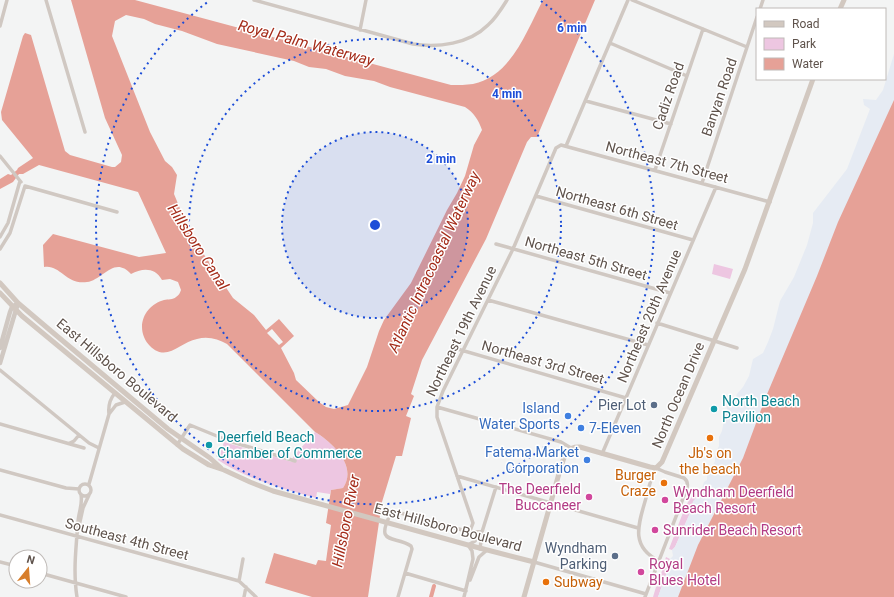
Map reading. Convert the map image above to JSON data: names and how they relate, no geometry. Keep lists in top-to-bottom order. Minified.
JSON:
{"streets":{"main road":["East Hillsboro Boulevard","North Ocean Drive"],"street":["Cadiz Road","Banyan Road","Northeast 7th Street","Northeast 6th Street","Northeast 5th Street","Northeast 20th Avenue","Northeast 19th Avenue","Northeast 3rd Street","Southeast 4th Street"]},"crossings":[["Cadiz Road","Northeast 7th Street"],["Banyan Road","Northeast 7th Street"],["Northeast 7th Street","Northeast 20th Avenue"],["Northeast 7th Street","Northeast 19th Avenue"],["Northeast 7th Street","North Ocean Drive"],["Northeast 6th Street","Northeast 20th Avenue"],["Northeast 6th Street","Northeast 19th Avenue"],["Northeast 5th Street","Northeast 20th Avenue"],["Northeast 5th Street","Northeast 19th Avenue"],["Northeast 20th Avenue","Northeast 3rd Street"],["Northeast 20th Avenue","North Ocean Drive"],["Northeast 19th Avenue","Northeast 3rd Street"]],"water":["Royal Palm Waterway","Hillsboro Canal","Atlantic Intracoastal Waterway","Hillsboro River"],"places":["Pier Lot","North Beach Pavilion","Island Water Sports","7-Eleven","Jb's on the beach","Deerfield Beach Chamber of Commerce","Fatema Market Corporation","Burger Craze","The Deerfield Buccaneer","Wyndham Deerfield Beach Resort","Sunrider Beach Resort","Wyndham Parking","Royal Blues Hotel","Subway"],"legend":["Road","Park","Water"],"north":"top","rings":["6 min","4 min","2 min"]}
